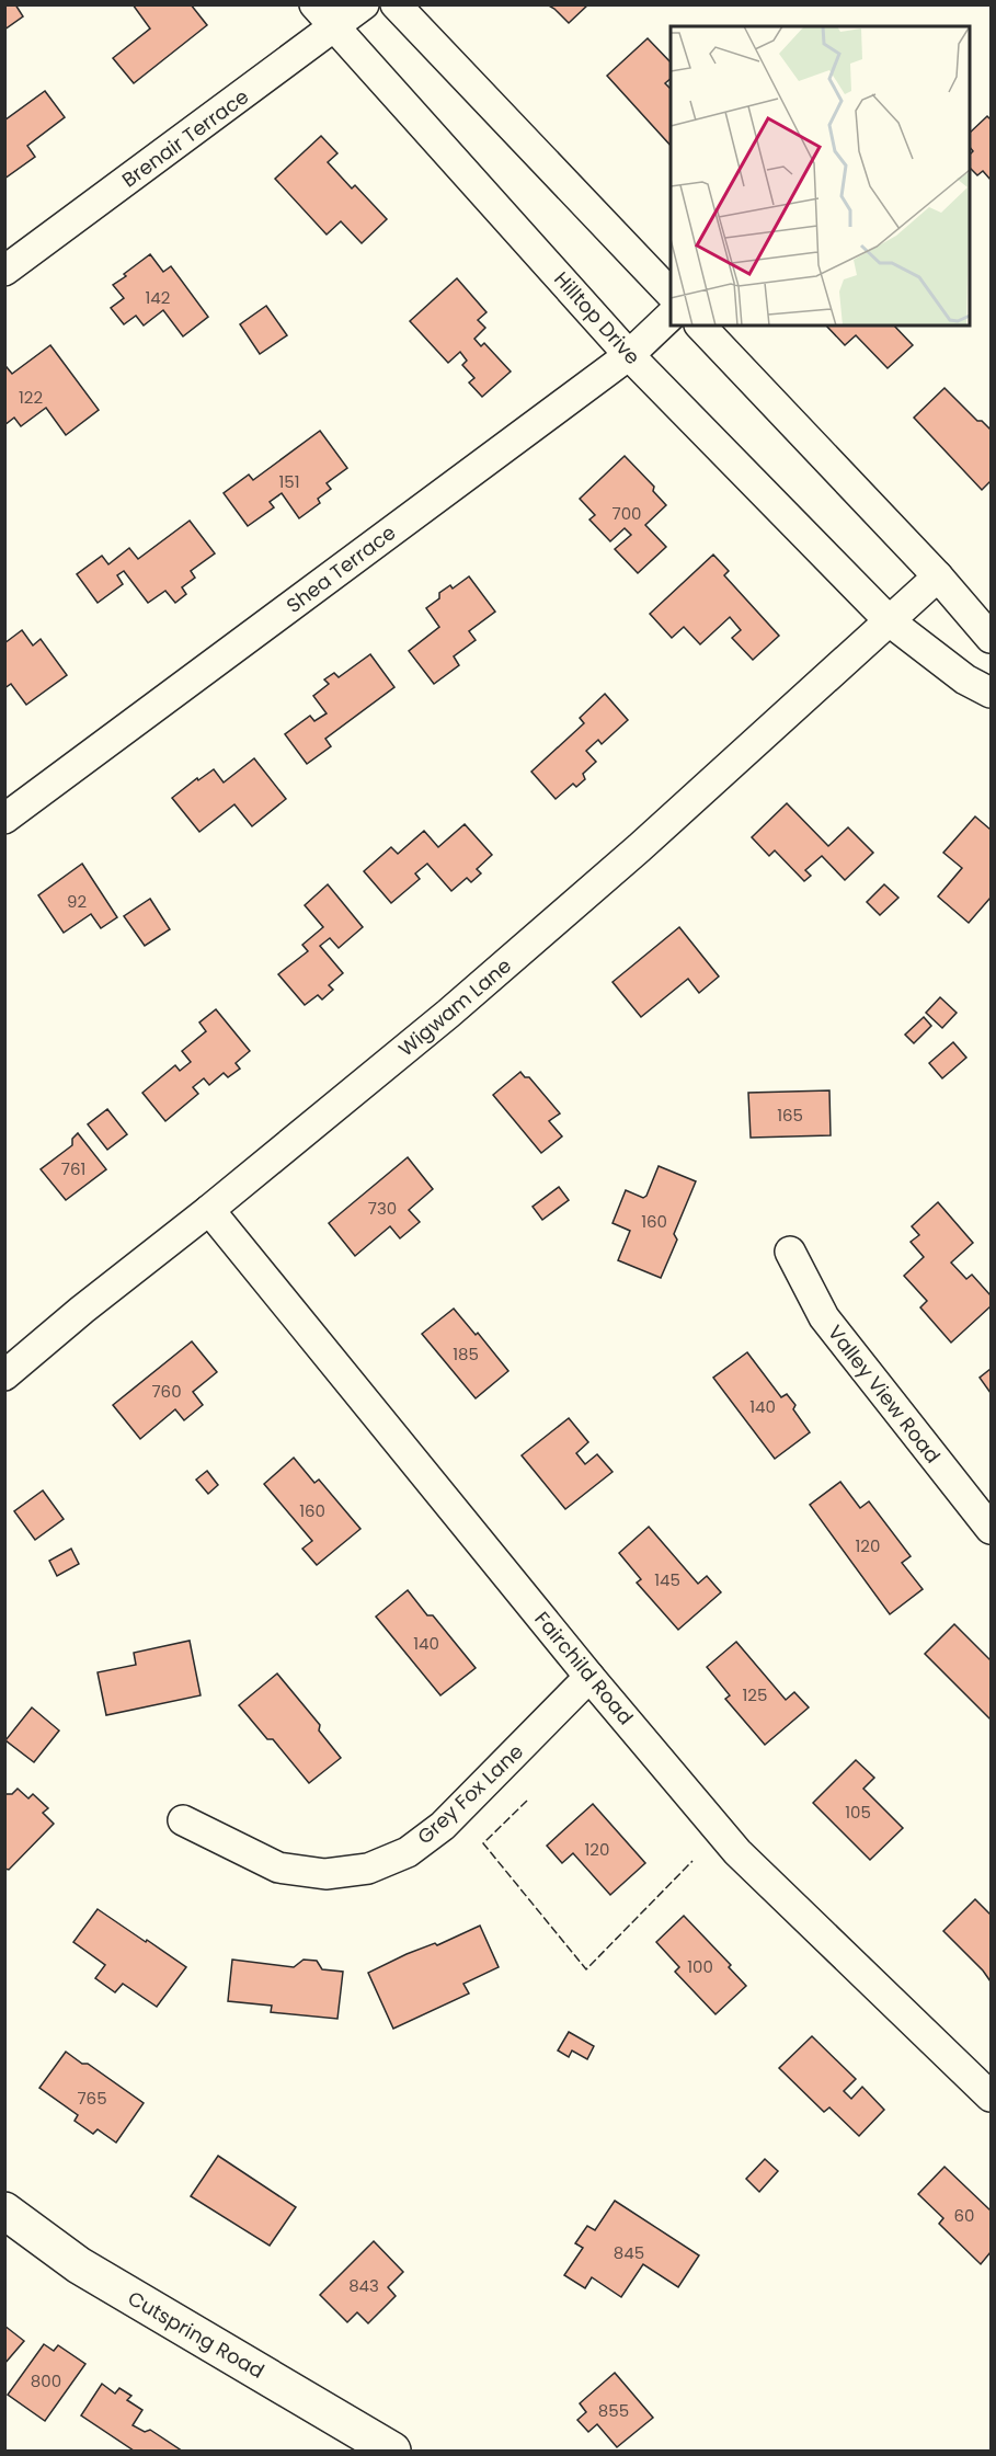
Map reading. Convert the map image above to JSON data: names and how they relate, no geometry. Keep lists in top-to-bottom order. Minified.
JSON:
{"streets":{"street":["Brenair Terrace","Hilltop Drive","Shea Terrace","Wigwam Lane","Valley View Road","Fairchild Road","Grey Fox Lane","Cutspring Road"]},"crossings":[["Brenair Terrace","Hilltop Drive"],["Hilltop Drive","Shea Terrace"],["Hilltop Drive","Wigwam Lane"],["Wigwam Lane","Fairchild Road"],["Fairchild Road","Grey Fox Lane"]],"house_numbers":["142","122","151","700","92","165","761","730","160","185","760","140","160","120","145","140","125","105","120","100","765","60","845","843","800","855"]}
